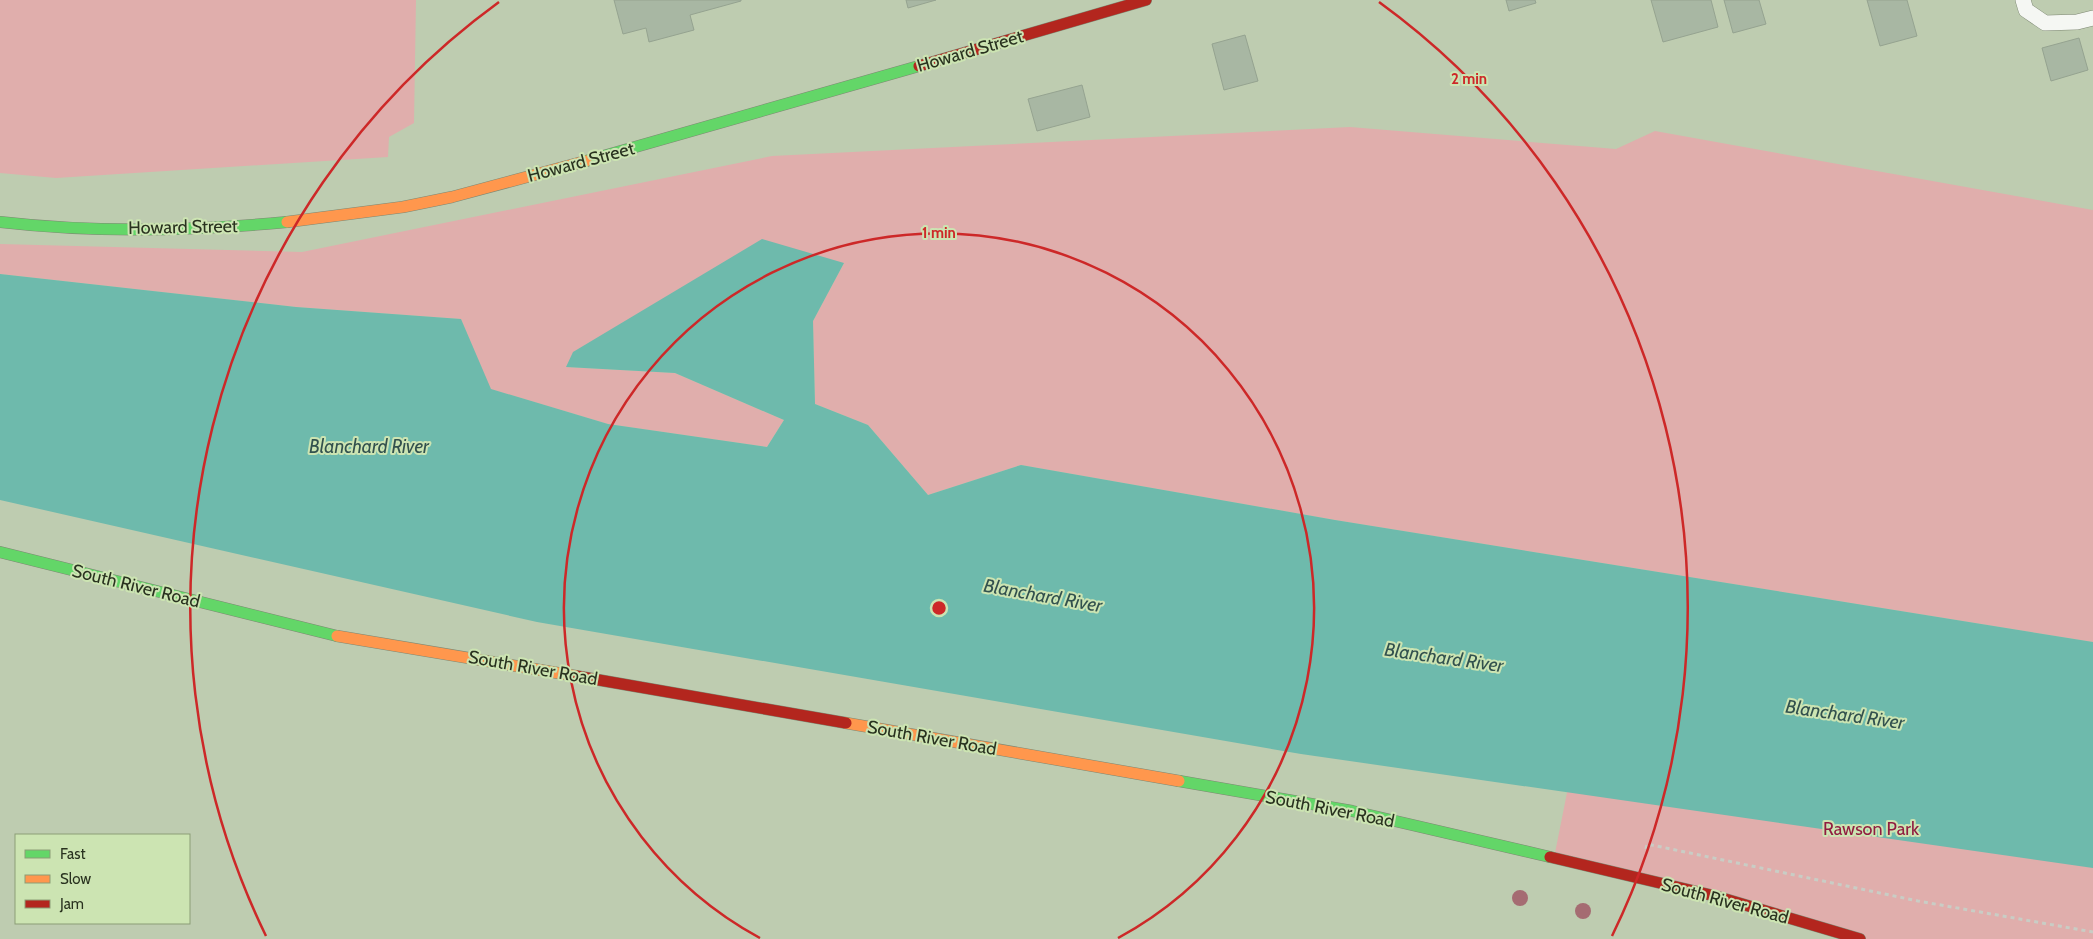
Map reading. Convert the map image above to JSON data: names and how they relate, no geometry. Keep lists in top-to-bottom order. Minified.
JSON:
{"streets":{"street":["Howard Street","South River Road"]},"water":["Blanchard River"],"parks":["Rawson Park"],"legend":["Fast","Slow","Jam"],"rings":["2 min","1 min"]}
